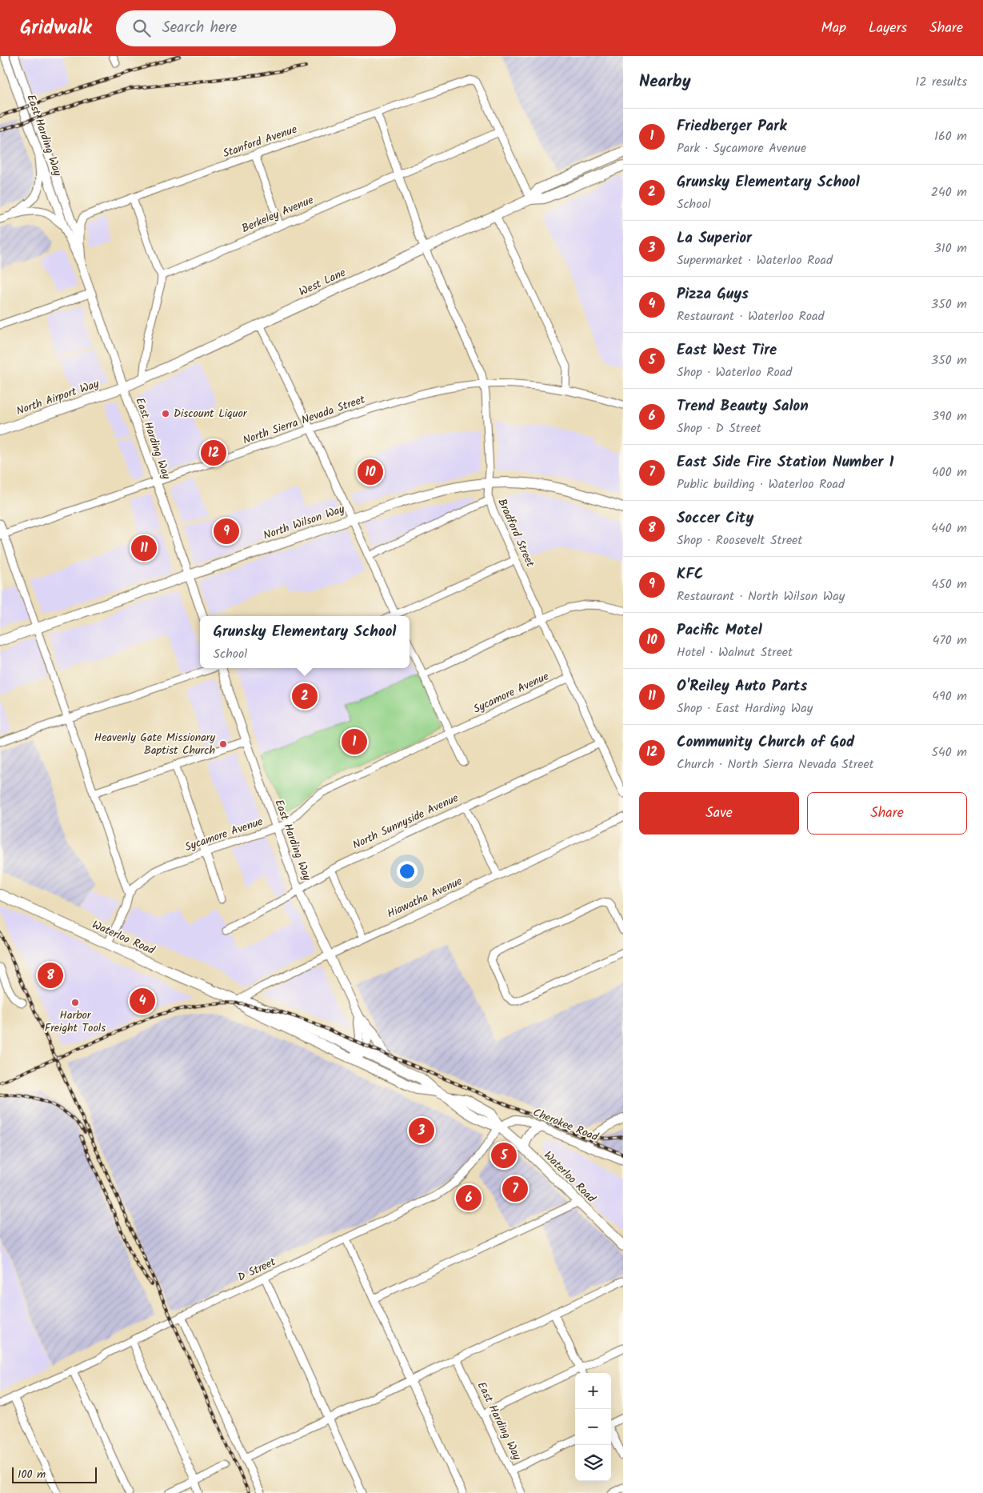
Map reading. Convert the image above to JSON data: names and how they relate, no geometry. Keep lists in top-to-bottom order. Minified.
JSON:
{"streets":{"main road":["West Lane","North Airport Way","North Wilson Way","Waterloo Road"],"street":["East Harding Way","Stanford Avenue","Berkeley Avenue","North Sierra Nevada Street","Bradford Street","Sycamore Avenue","North Sunnyside Avenue","Hiawatha Avenue","Cherokee Road","D Street"]},"crossings":[["East Harding Way","Stanford Avenue"],["East Harding Way","West Lane"],["East Harding Way","North Airport Way"],["East Harding Way","North Sierra Nevada Street"],["East Harding Way","North Wilson Way"],["East Harding Way","Sycamore Avenue"],["East Harding Way","North Sunnyside Avenue"],["East Harding Way","Hiawatha Avenue"],["East Harding Way","Waterloo Road"],["Stanford Avenue","Berkeley Avenue"],["Stanford Avenue","Bradford Street"],["Berkeley Avenue","Bradford Street"],["West Lane","North Airport Way"],["West Lane","Bradford Street"],["North Sierra Nevada Street","Bradford Street"],["North Wilson Way","Bradford Street"],["Bradford Street","Sycamore Avenue"],["Bradford Street","North Sunnyside Avenue"],["Sycamore Avenue","Waterloo Road"],["Hiawatha Avenue","Waterloo Road"],["Waterloo Road","Cherokee Road"],["Waterloo Road","D Street"],["Cherokee Road","D Street"]],"places":["Discount Liquor","Heavenly Gate Missionary Baptist Church","Harbor Freight Tools"],"scale_bar":"100 m","page":{"header":"Gridwalk","search":"Search here","nav":["Map","Layers","Share"],"heading":["Nearby","12 results"],"list":[{"mark":"1","name":"Friedberger Park","note":"Park · Sycamore Avenue","value":"160 m"},{"mark":"2","name":"Grunsky Elementary School","note":"School","value":"240 m"},{"mark":"3","name":"La Superior","note":"Supermarket · Waterloo Road","value":"310 m"},{"mark":"4","name":"Pizza Guys","note":"Restaurant · Waterloo Road","value":"350 m"},{"mark":"5","name":"East West Tire","note":"Shop · Waterloo Road","value":"350 m"},{"mark":"6","name":"Trend Beauty Salon","note":"Shop · D Street","value":"390 m"},{"mark":"7","name":"East Side Fire Station Number 1","note":"Public building · Waterloo Road","value":"400 m"},{"mark":"8","name":"Soccer City","note":"Shop · Roosevelt Street","value":"440 m"},{"mark":"9","name":"KFC","note":"Restaurant · North Wilson Way","value":"450 m"},{"mark":"10","name":"Pacific Motel","note":"Hotel · Walnut Street","value":"470 m"},{"mark":"11","name":"O'Reiley Auto Parts","note":"Shop · East Harding Way","value":"490 m"},{"mark":"12","name":"Community Church of God","note":"Church · North Sierra Nevada Street","value":"540 m"}],"pins":["12","10","9","11","2","1","8","4","3","5","7","6"],"popup":["Grunsky Elementary School","School"],"buttons":["Save","Share"],"map_buttons":["+","−"],"scale":"100 m"}}
